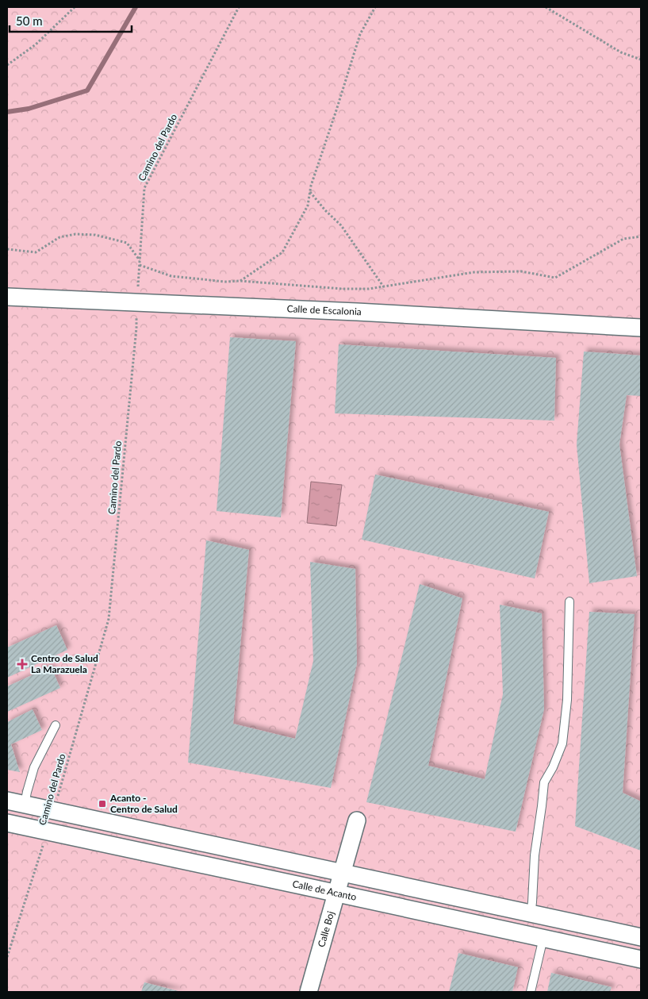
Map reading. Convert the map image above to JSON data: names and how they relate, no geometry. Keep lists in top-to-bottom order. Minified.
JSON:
{"streets":{"street":["Calle de Escalonia","Calle de Acanto","Calle Boj"],"path":["Camino del Pardo"]},"crossings":[["Camino del Pardo","Calle de Escalonia"],["Camino del Pardo","Calle de Acanto"],["Calle de Acanto","Calle Boj"]],"places":{"health":["Centro de Salud La Marazuela"],"transit":["Acanto - Centro de Salud"]},"scale_bar":"50 m"}
